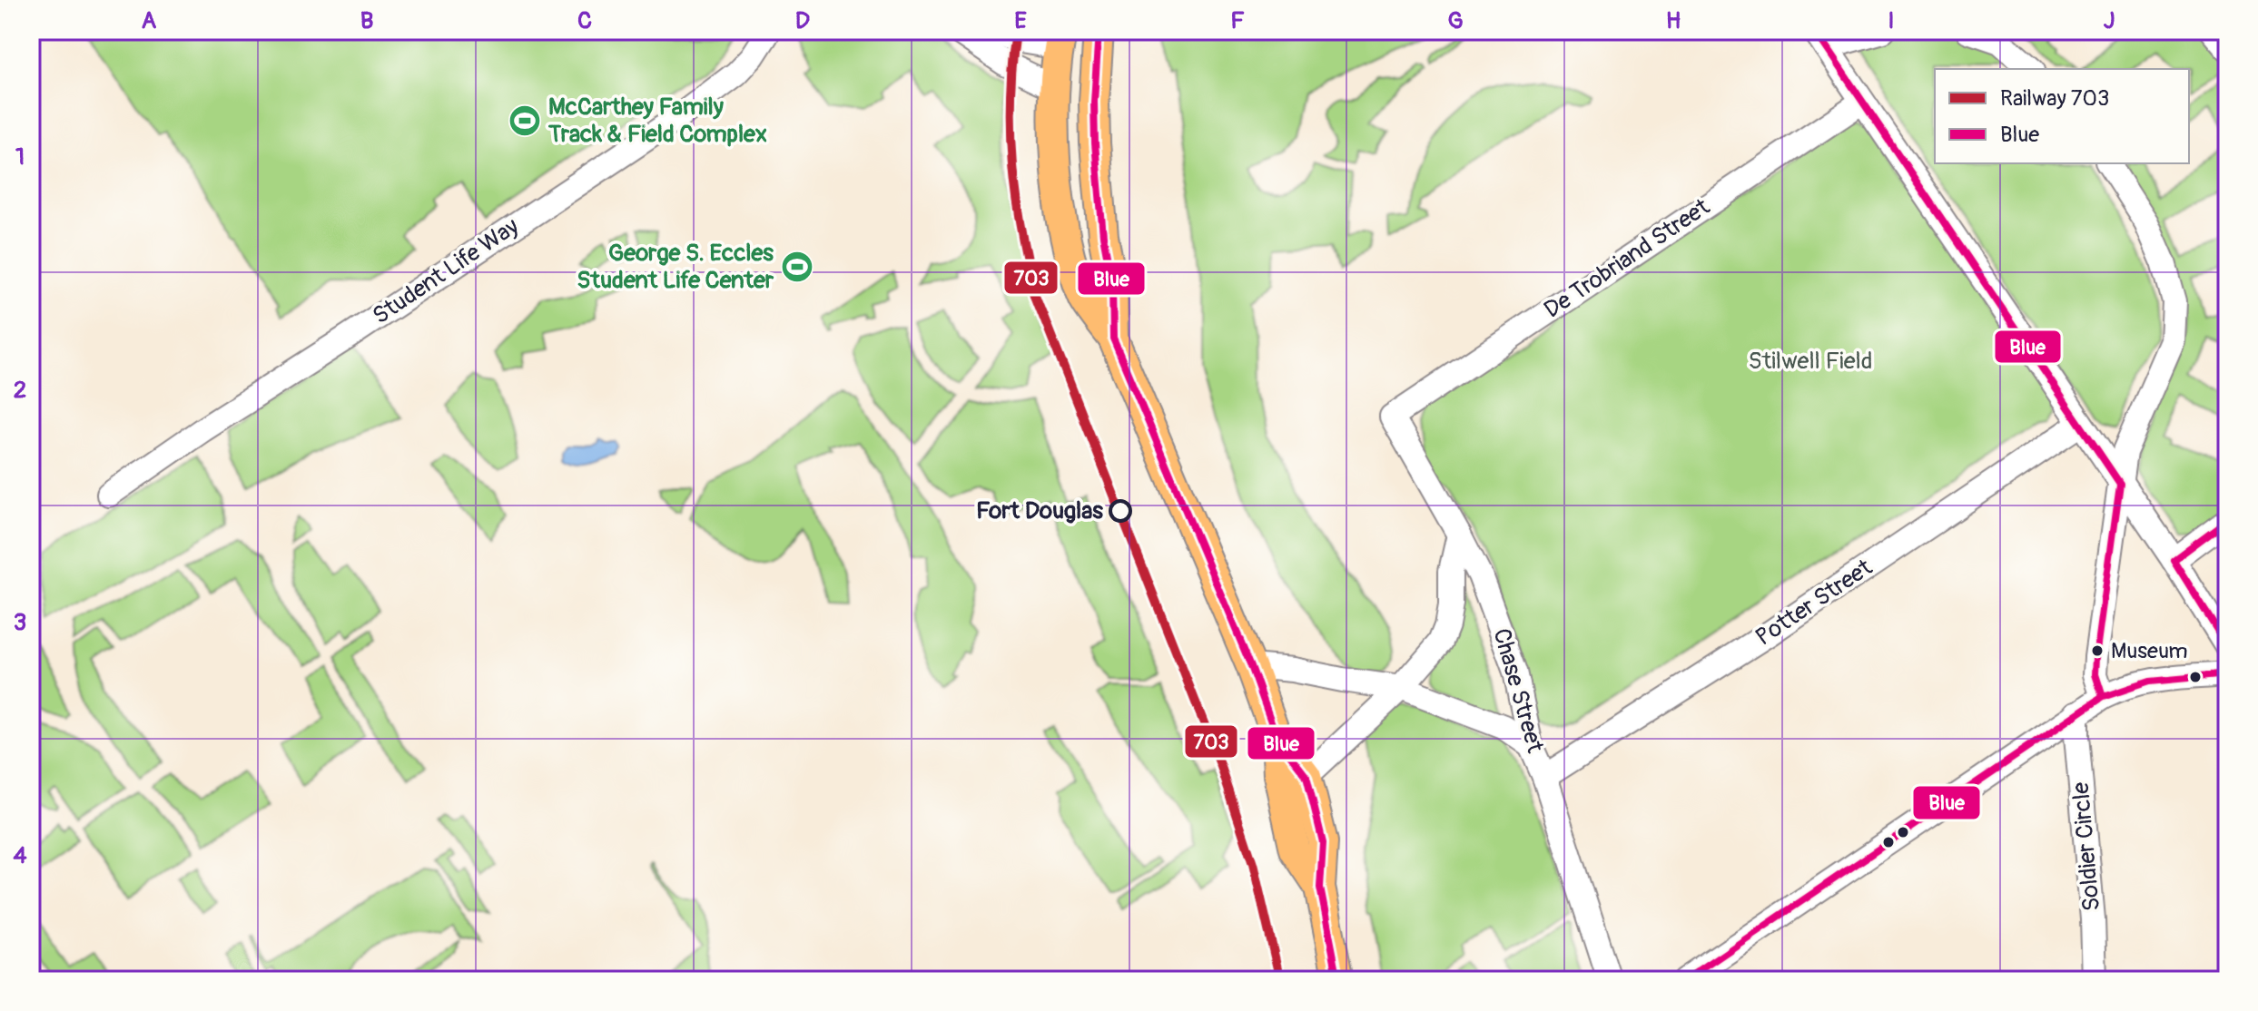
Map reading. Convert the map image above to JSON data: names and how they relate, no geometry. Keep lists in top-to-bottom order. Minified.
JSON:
{"streets":{"street":["De Trobriand Street","Student Life Way","Potter Street","Chase Street","Soldier Circle"]},"crossings":[["De Trobriand Street","Chase Street"],["Potter Street","Chase Street"]],"parks":["Stilwell Field"],"places":{"sports":["McCarthey Family Track & Field Complex","George S. Eccles Student Life Center"],"other":["Fort Douglas","Museum"]},"lines":["rail line 703","transit line Blue"],"legend":["Railway 703","Blue"],"grid":{"columns":["A","B","C","D","E","F","G","H","I","J"],"rows":["1","2","3","4"]}}
